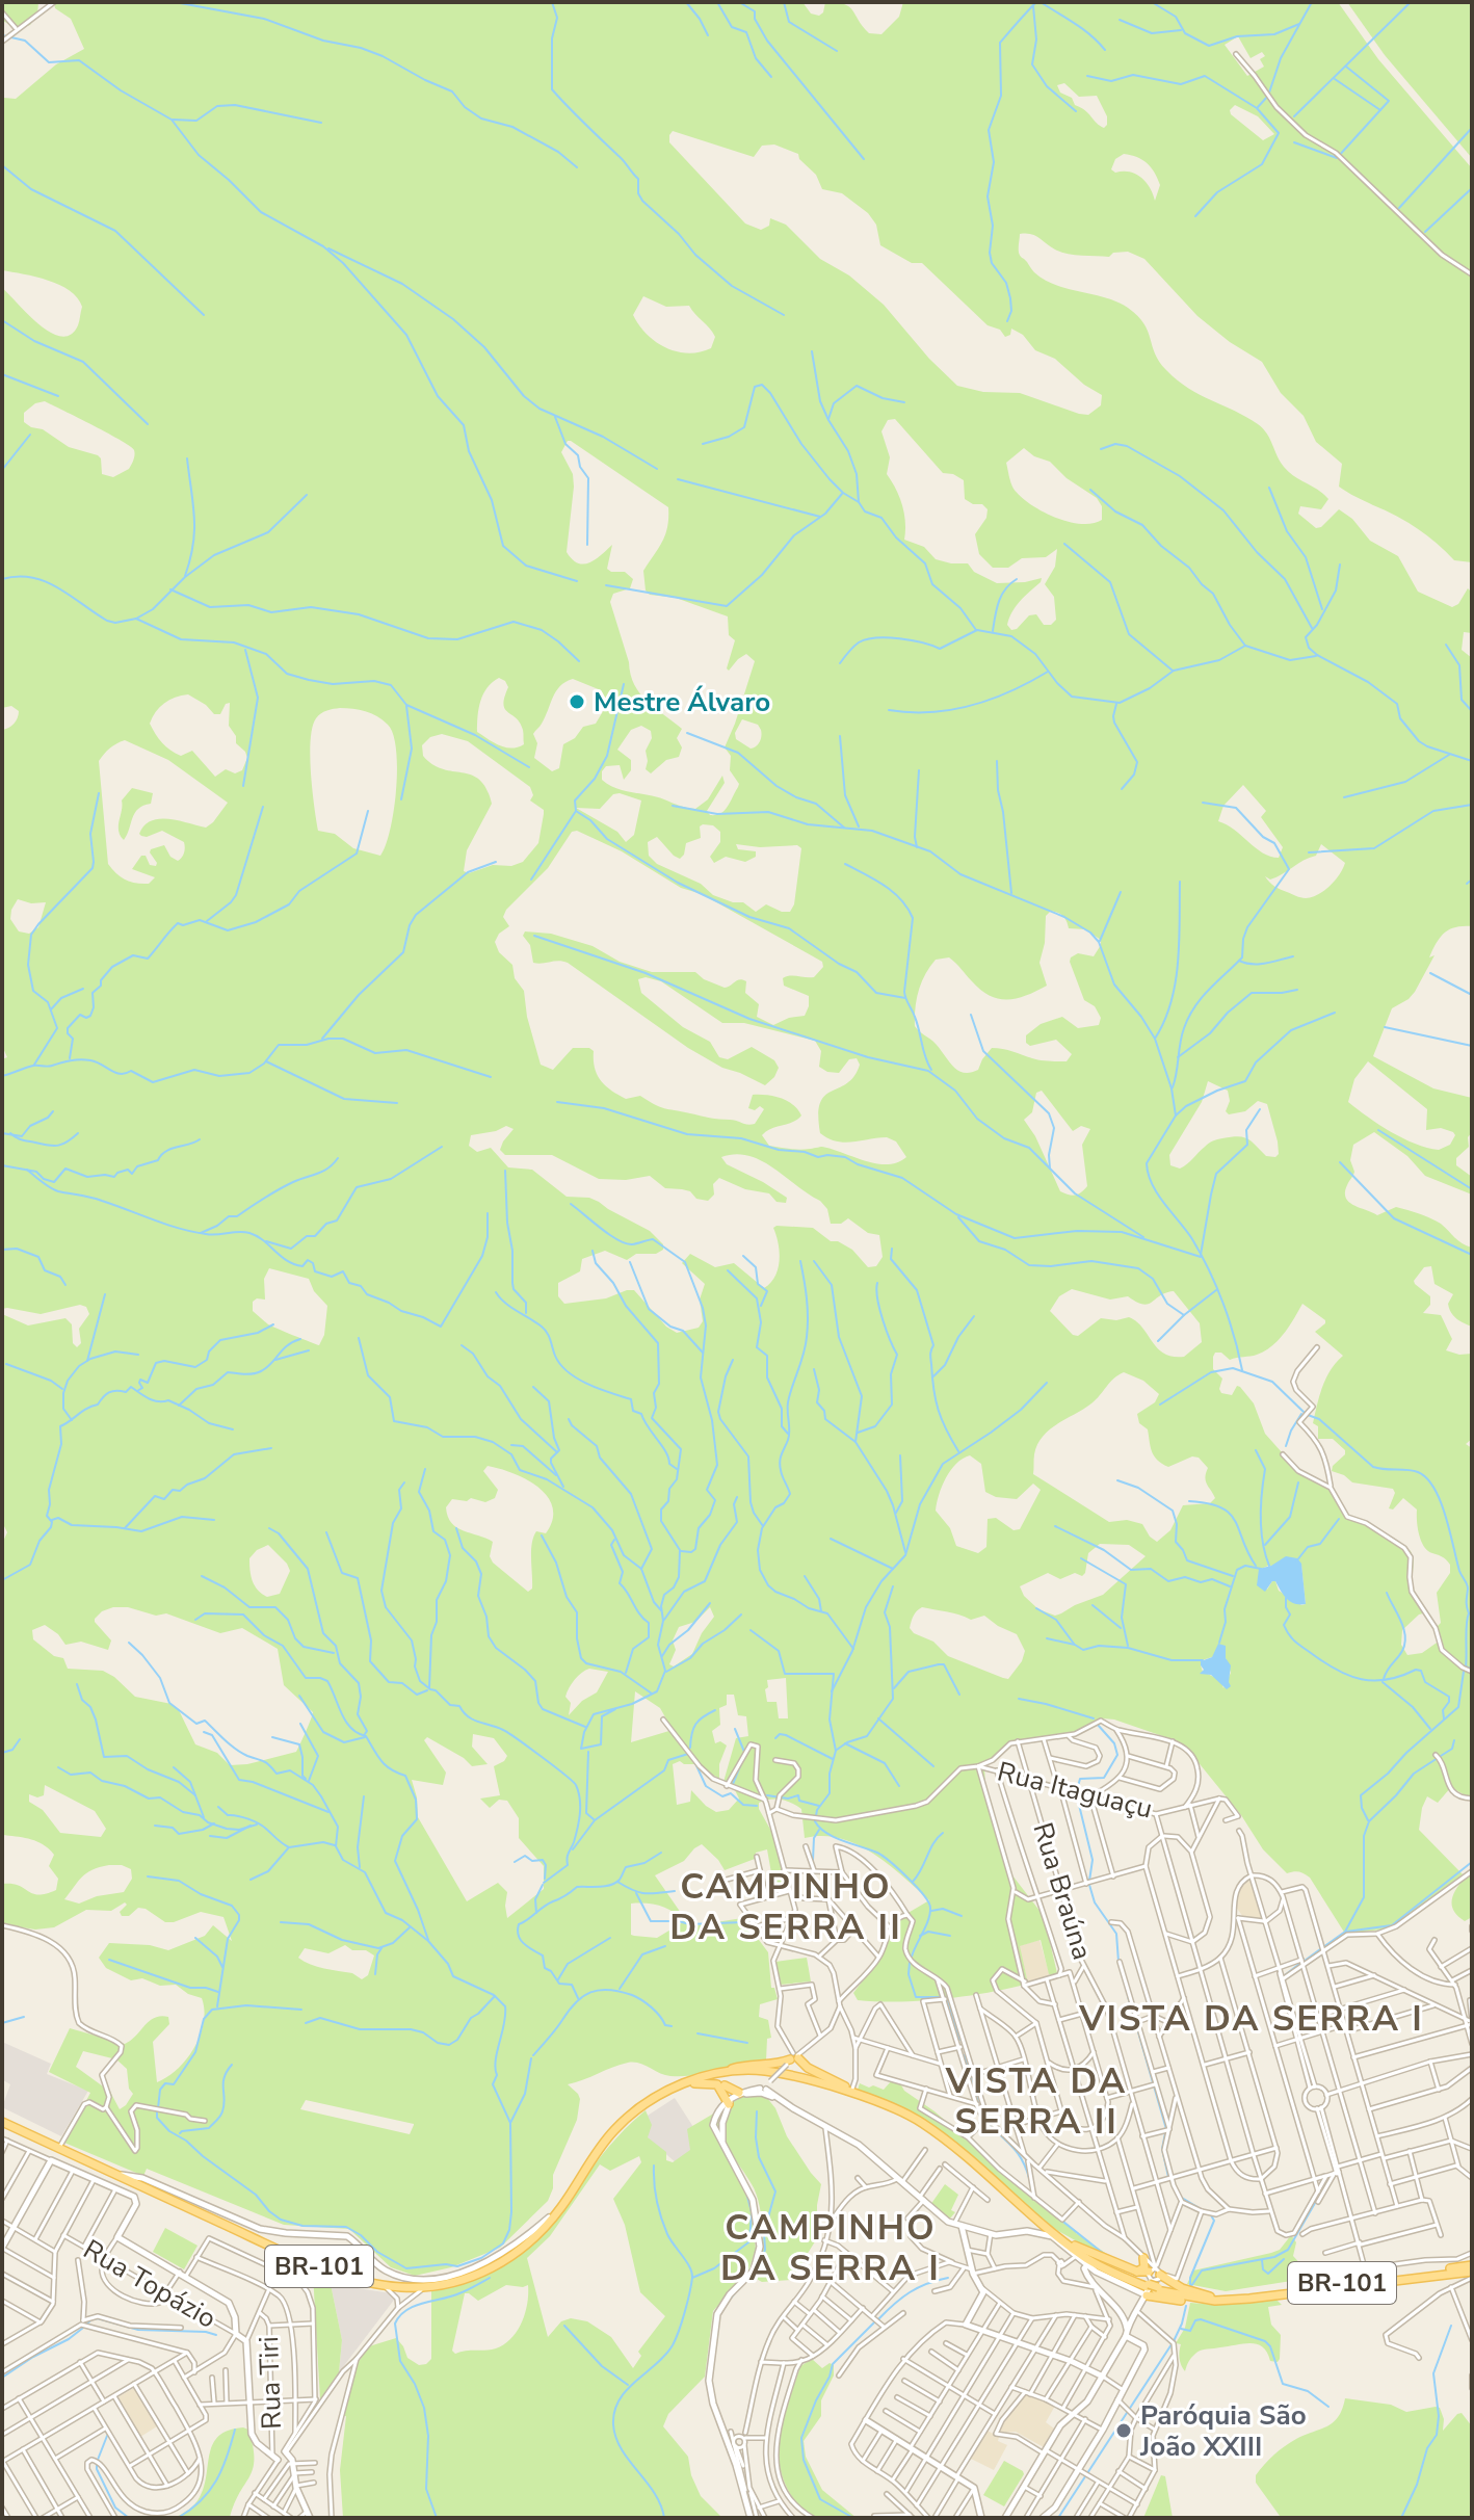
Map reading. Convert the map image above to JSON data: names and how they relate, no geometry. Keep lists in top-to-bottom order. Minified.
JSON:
{"streets":{"main road":["BR-101"],"street":["Rua Itaguaçu","Rua Braúna","Rua Topázio","Rua Tiri"]},"crossings":[["Rua Itaguaçu","Rua Braúna"]],"districts":["CAMPINHO DA SERRA II","VISTA DA SERRA I","VISTA DA SERRA II","CAMPINHO DA SERRA I"],"places":["Mestre Álvaro","Paróquia São João XXIII"]}
